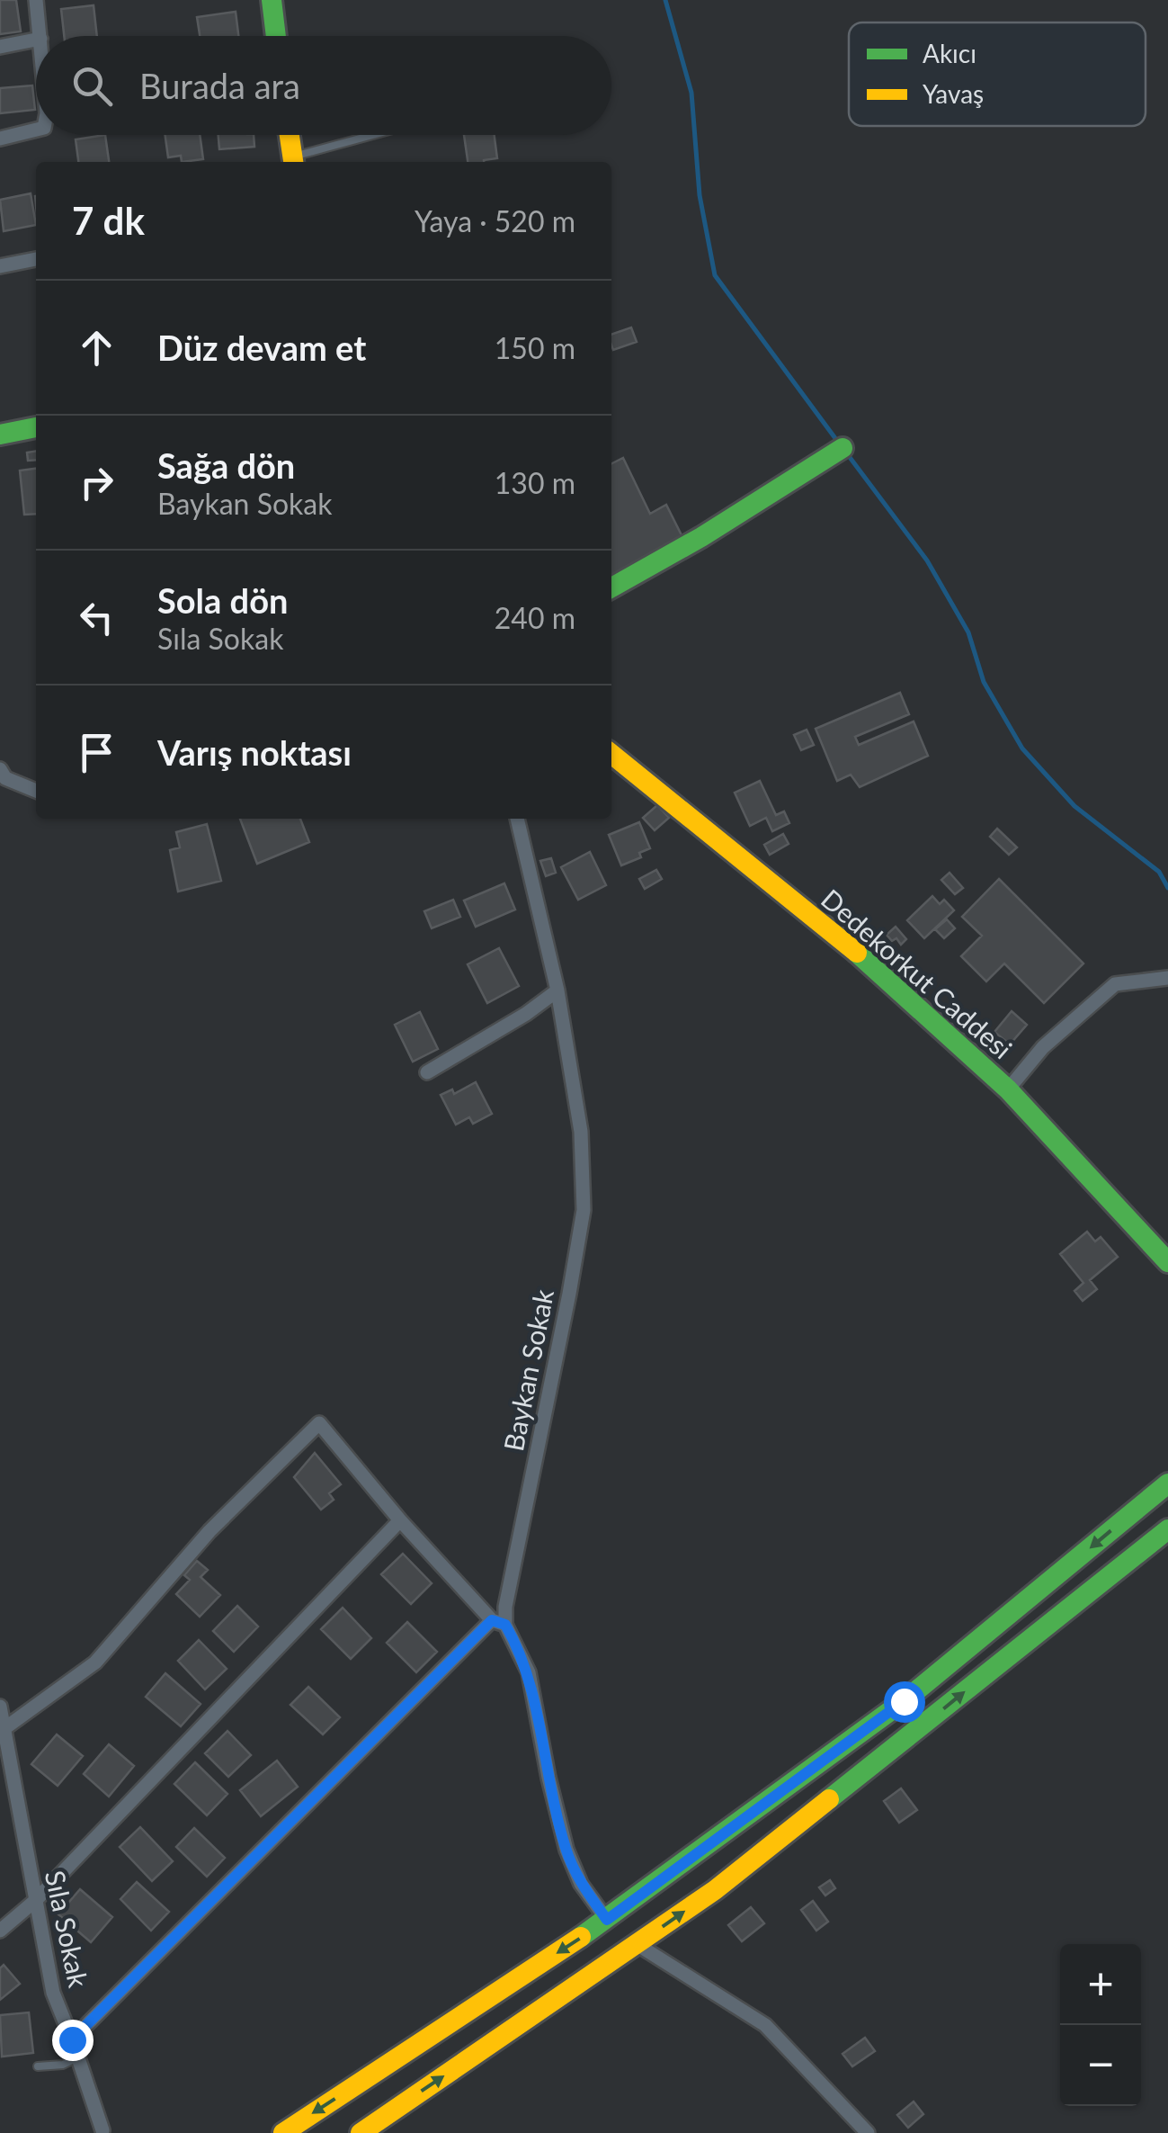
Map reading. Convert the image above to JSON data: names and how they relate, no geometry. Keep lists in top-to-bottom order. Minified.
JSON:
{"streets":{"main road":["Dedekorkut Caddesi"],"street":["Baykan Sokak","Sıla Sokak"]},"crossings":[["Baykan Sokak","Sıla Sokak"]],"legend":["Akıcı","Yavaş"],"page":{"search":"Burada ara","heading":["7 dk","Yaya · 520 m"],"list":[["Düz devam et","150 m"],["Sağa dön","Baykan Sokak","130 m"],["Sola dön","Sıla Sokak","240 m"],"Varış noktası"],"map_buttons":["+","−"]}}
